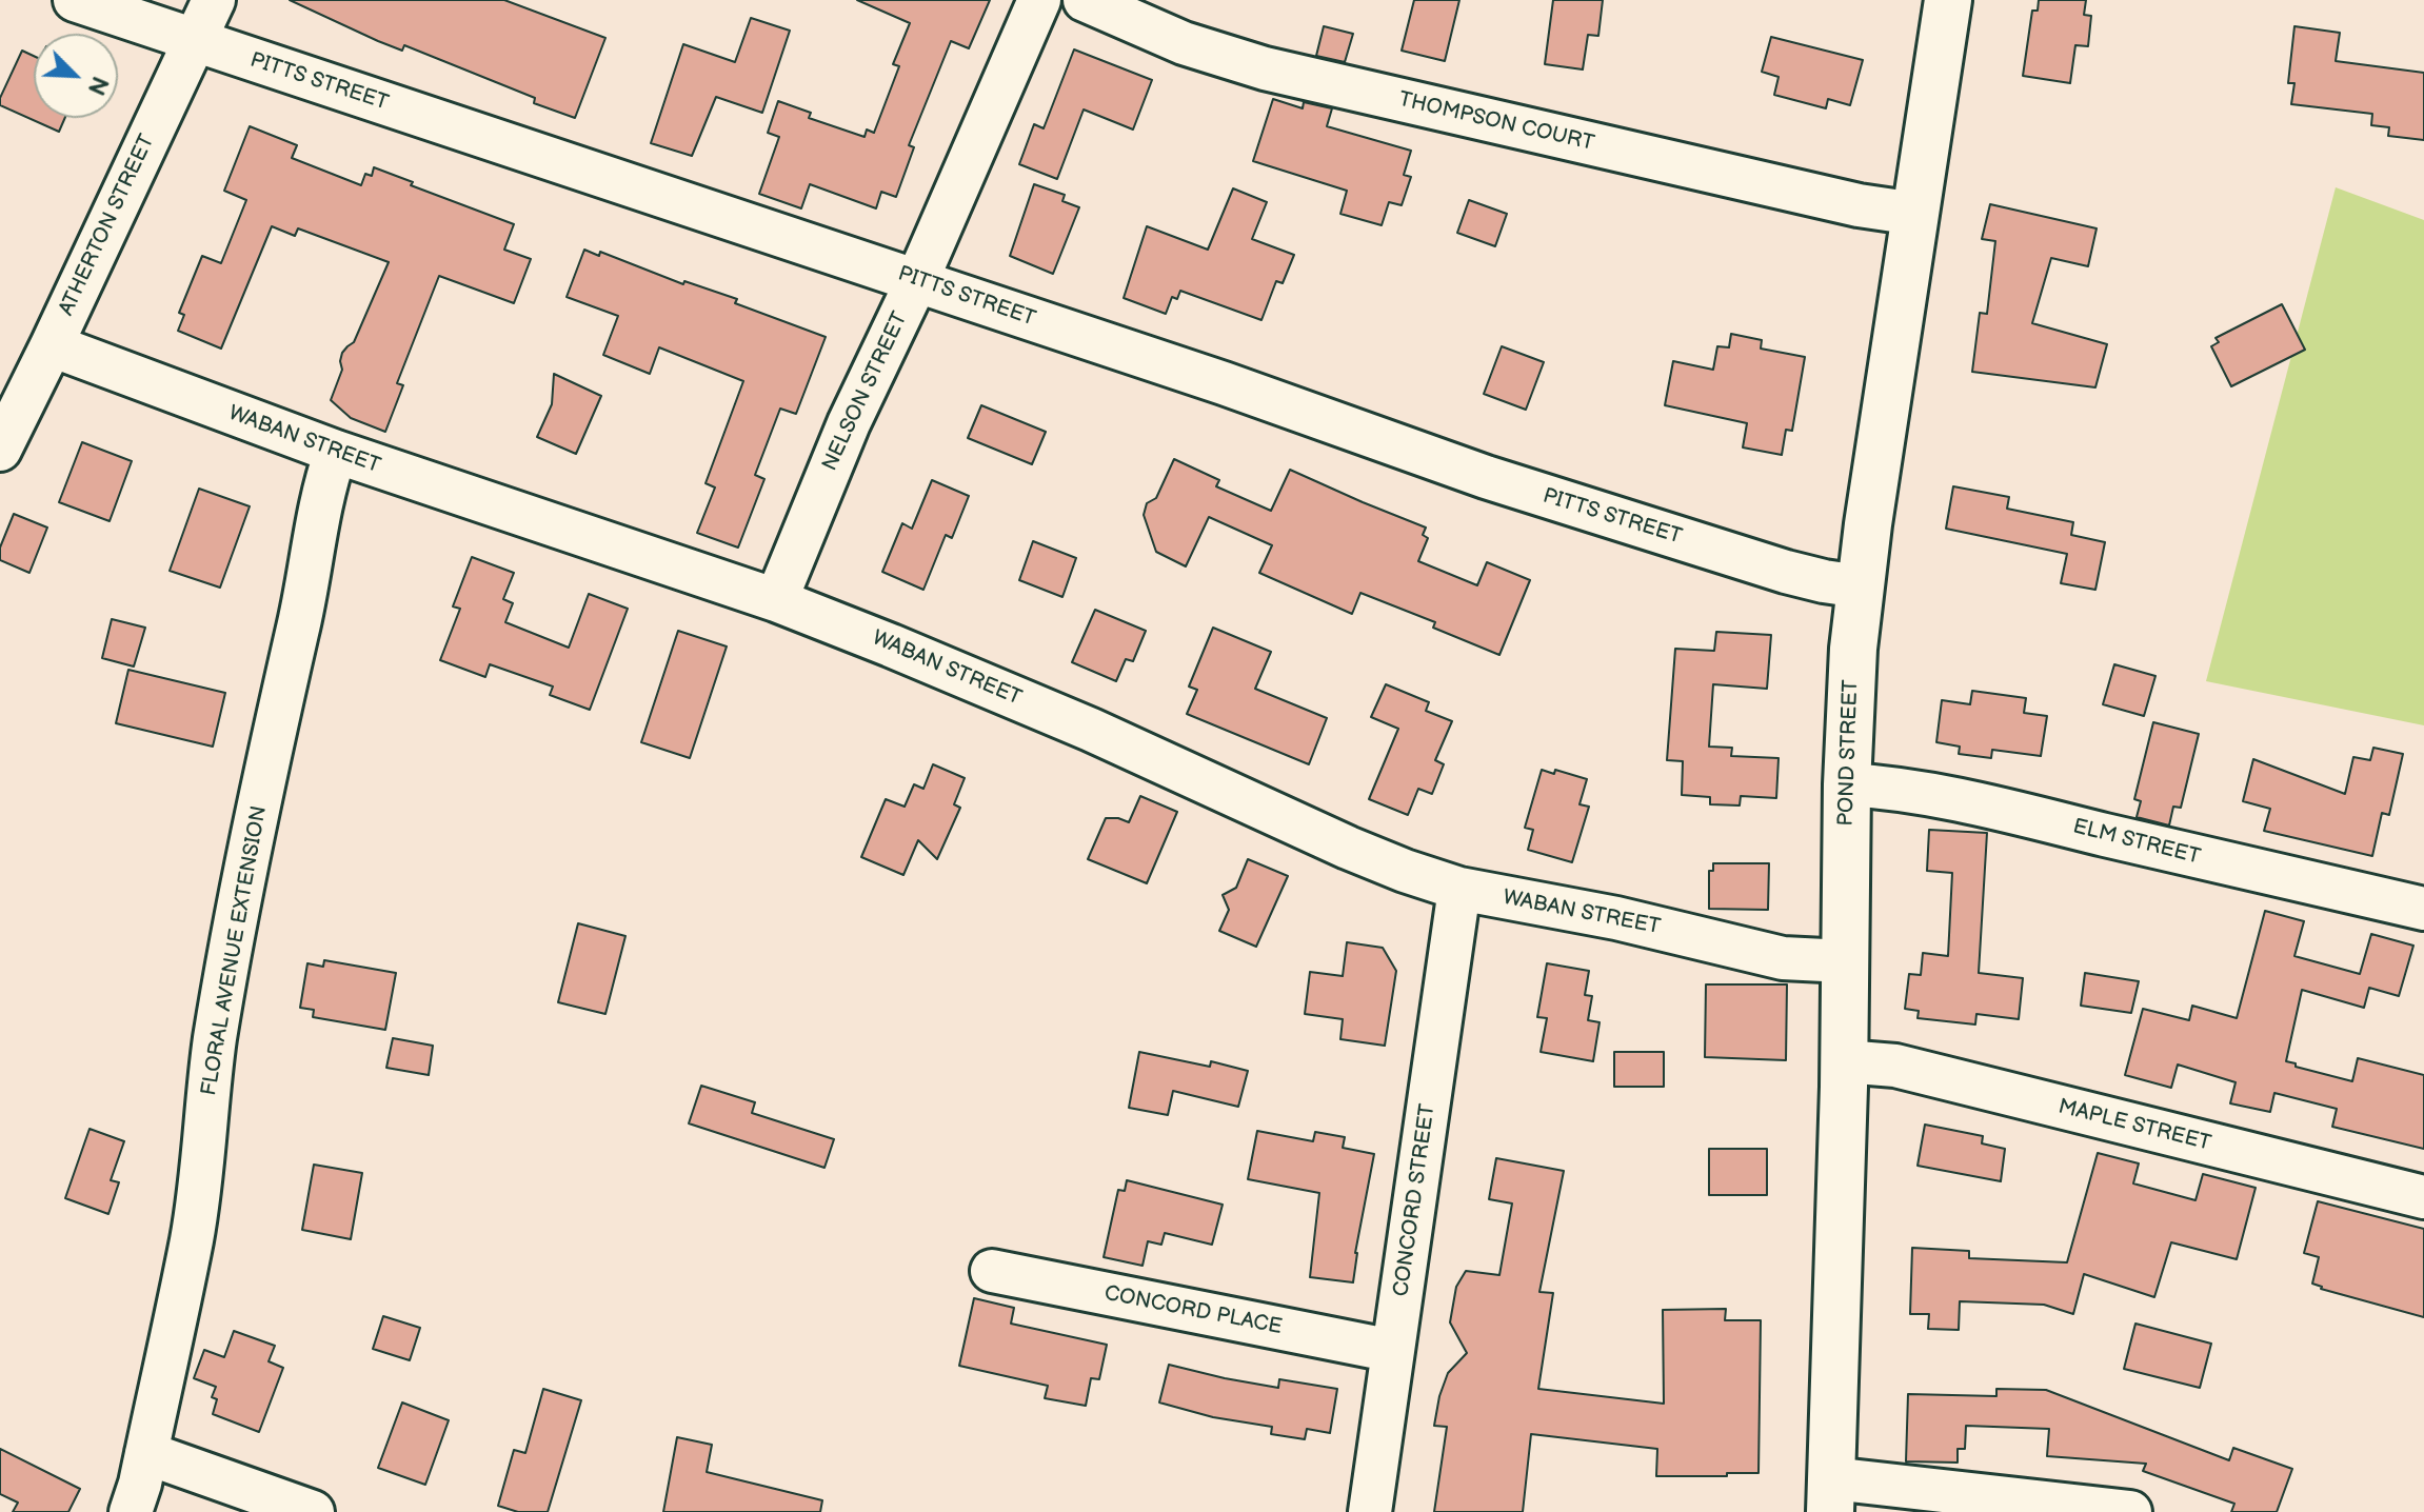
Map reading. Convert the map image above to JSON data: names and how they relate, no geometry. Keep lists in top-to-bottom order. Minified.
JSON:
{"streets":{"street":["PITTS STREET","THOMPSON COURT","ATHERTON STREET","NELSON STREET","WABAN STREET","POND STREET","ELM STREET","FLORAL AVENUE EXTENSION","MAPLE STREET","CONCORD STREET","CONCORD PLACE"]},"crossings":[["PITTS STREET","ATHERTON STREET"],["PITTS STREET","NELSON STREET"],["PITTS STREET","POND STREET"],["THOMPSON COURT","POND STREET"],["ATHERTON STREET","WABAN STREET"],["NELSON STREET","WABAN STREET"],["WABAN STREET","POND STREET"],["WABAN STREET","FLORAL AVENUE EXTENSION"],["WABAN STREET","CONCORD STREET"],["POND STREET","ELM STREET"],["POND STREET","MAPLE STREET"],["CONCORD STREET","CONCORD PLACE"]],"north":"bottom right"}
